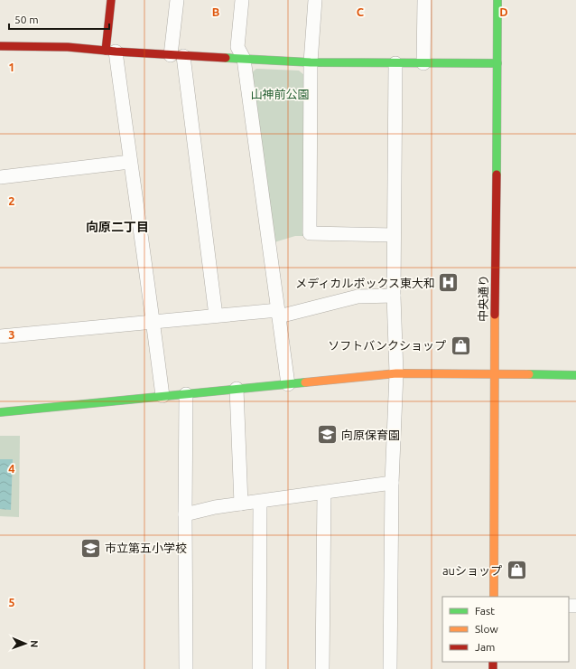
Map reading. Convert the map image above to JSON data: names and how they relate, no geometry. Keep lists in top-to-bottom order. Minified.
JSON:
{"streets":{"street":["中央通り"]},"districts":["向原二丁目"],"parks":["山神前公園"],"places":{"hospital":["メディカルボックス東大和"],"shop":["ソフトバンクショップ","auショップ"],"school or university":["向原保育園","市立第五小学校"]},"legend":["Fast","Slow","Jam"],"scale_bar":"50 m","north":"right","grid":{"columns":["B","C","D"],"rows":["1","2","3","4","5"]}}
